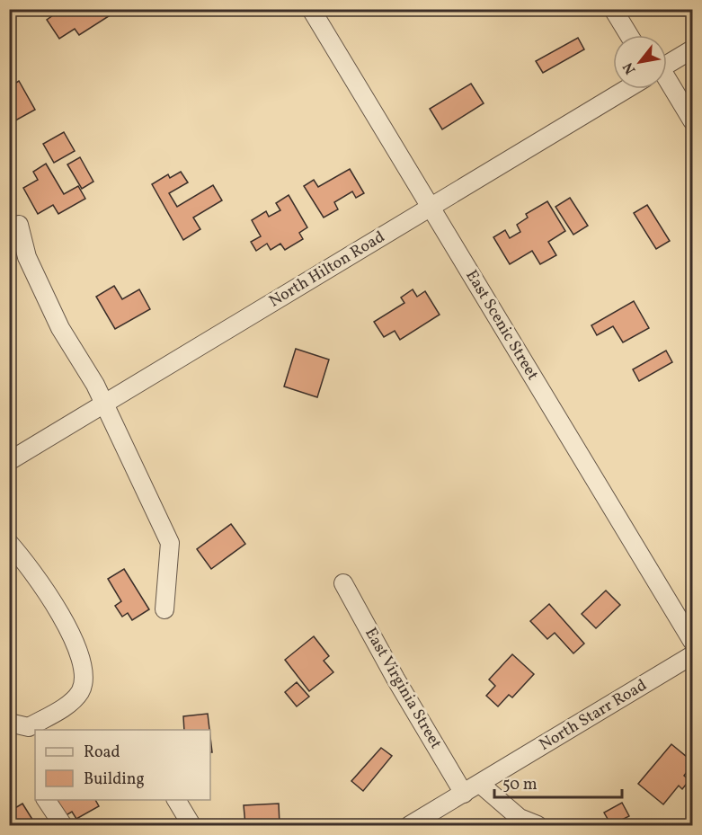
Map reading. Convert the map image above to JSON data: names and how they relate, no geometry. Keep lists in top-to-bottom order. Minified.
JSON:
{"streets":{"street":["North Hilton Road","East Scenic Street","East Virginia Street","North Starr Road"]},"crossings":[["North Hilton Road","East Scenic Street"],["East Virginia Street","North Starr Road"]],"legend":["Road","Building"],"scale_bar":"50 m","north":"bottom left"}
